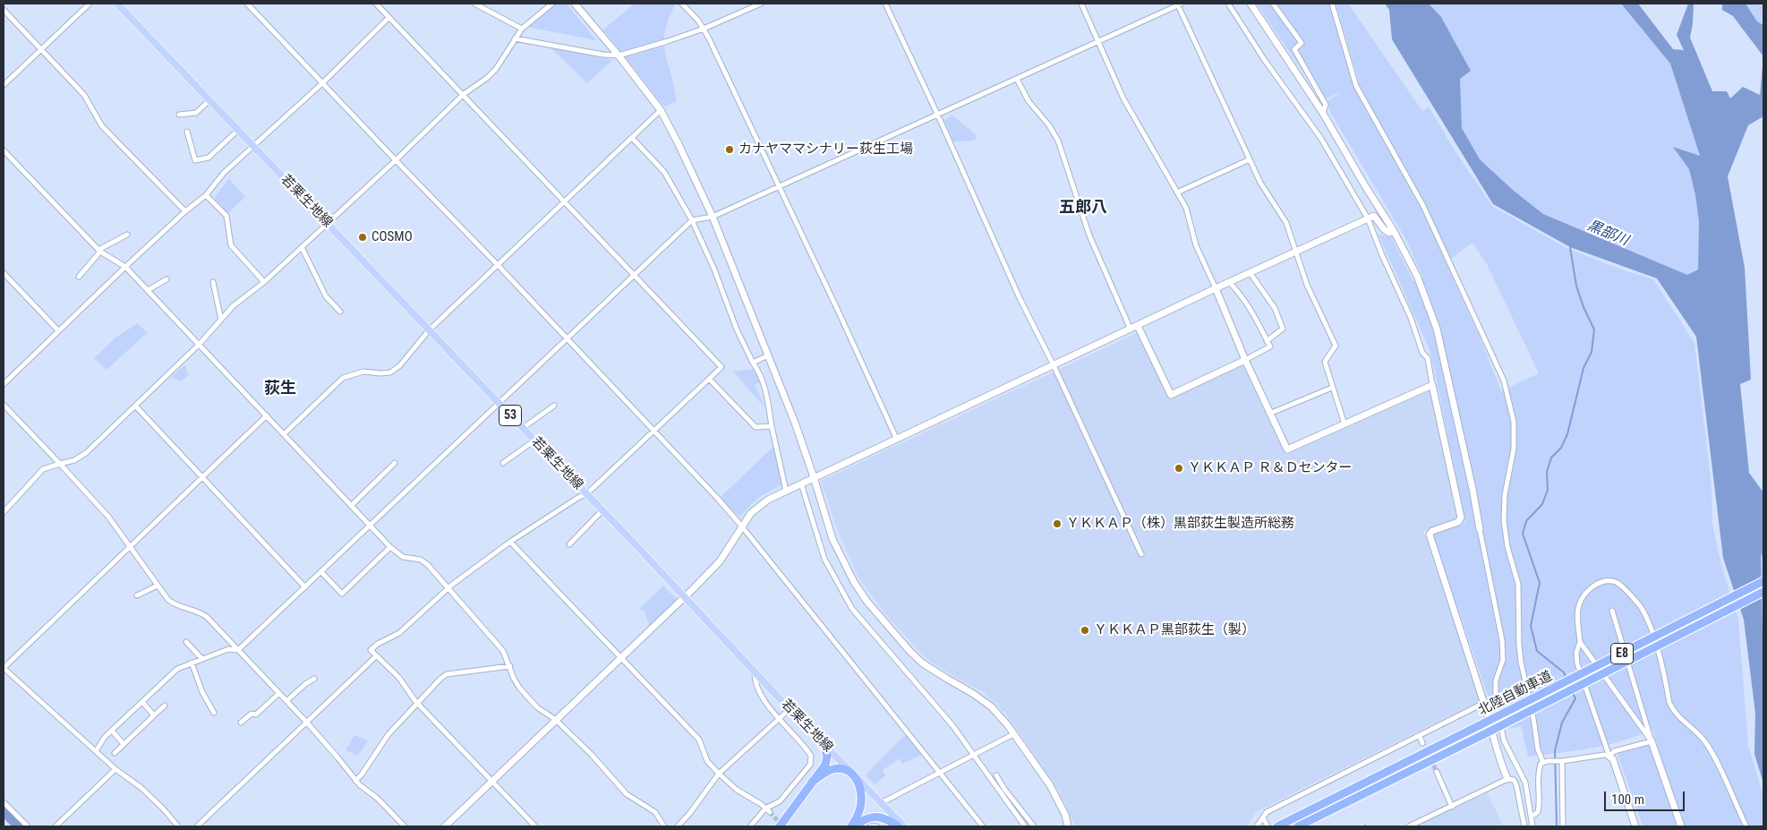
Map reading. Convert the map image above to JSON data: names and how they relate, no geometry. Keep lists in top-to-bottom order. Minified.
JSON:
{"streets":{"highway":["E8","北陸自動車道"],"main road":["若栗生地線","53"]},"districts":["五郎八","荻生"],"water":["黒部川"],"places":["カナヤママシナリー荻生工場","COSMO","ＹＫＫＡＰ Ｒ＆Ｄセンター","ＹＫＫＡＰ（株）黒部荻生製造所総務","ＹＫＫＡＰ黒部荻生（製）"],"scale_bar":"100 m"}
